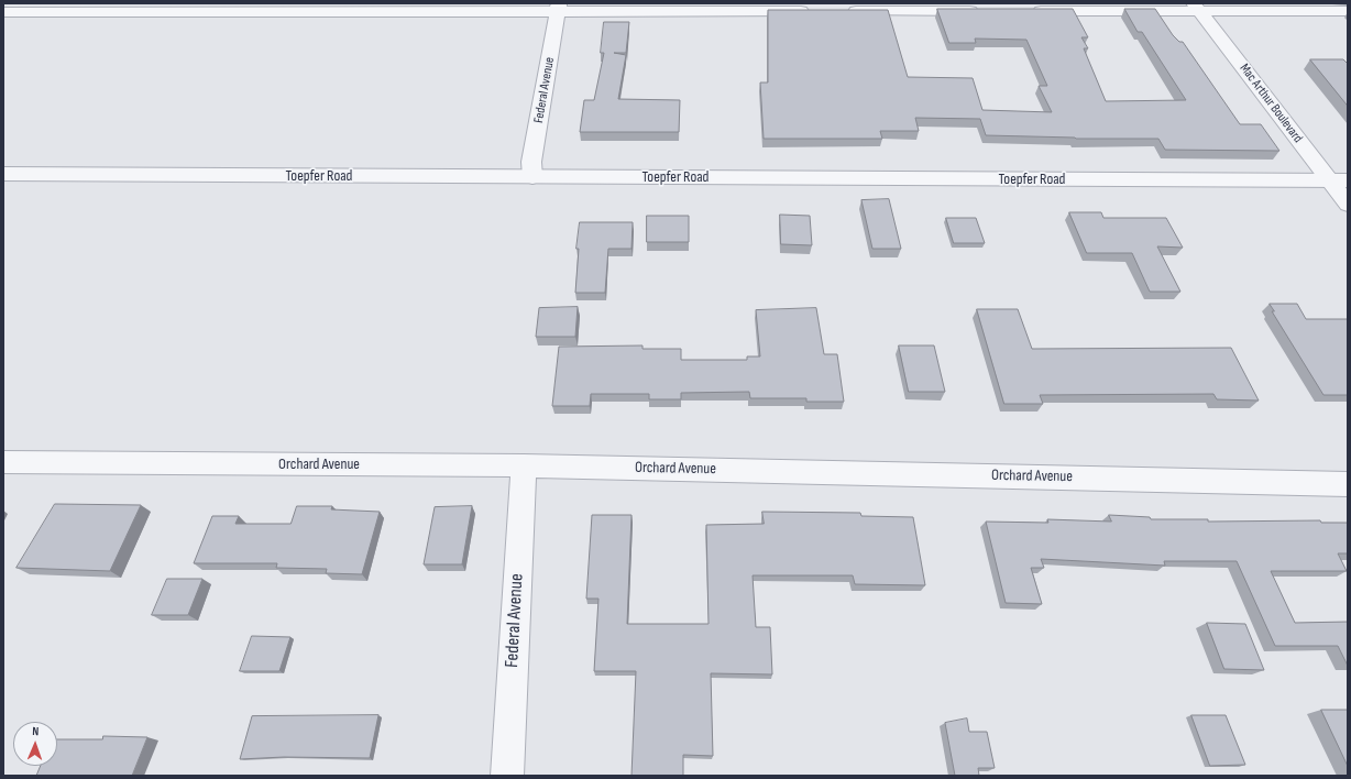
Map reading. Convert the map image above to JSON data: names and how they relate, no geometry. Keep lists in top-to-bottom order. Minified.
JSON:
{"streets":{"street":["Federal Avenue","Mac Arthur Boulevard","Toepfer Road","Orchard Avenue"]},"crossings":[["Federal Avenue","Toepfer Road"],["Federal Avenue","Orchard Avenue"],["Mac Arthur Boulevard","Toepfer Road"]],"north":"top"}
